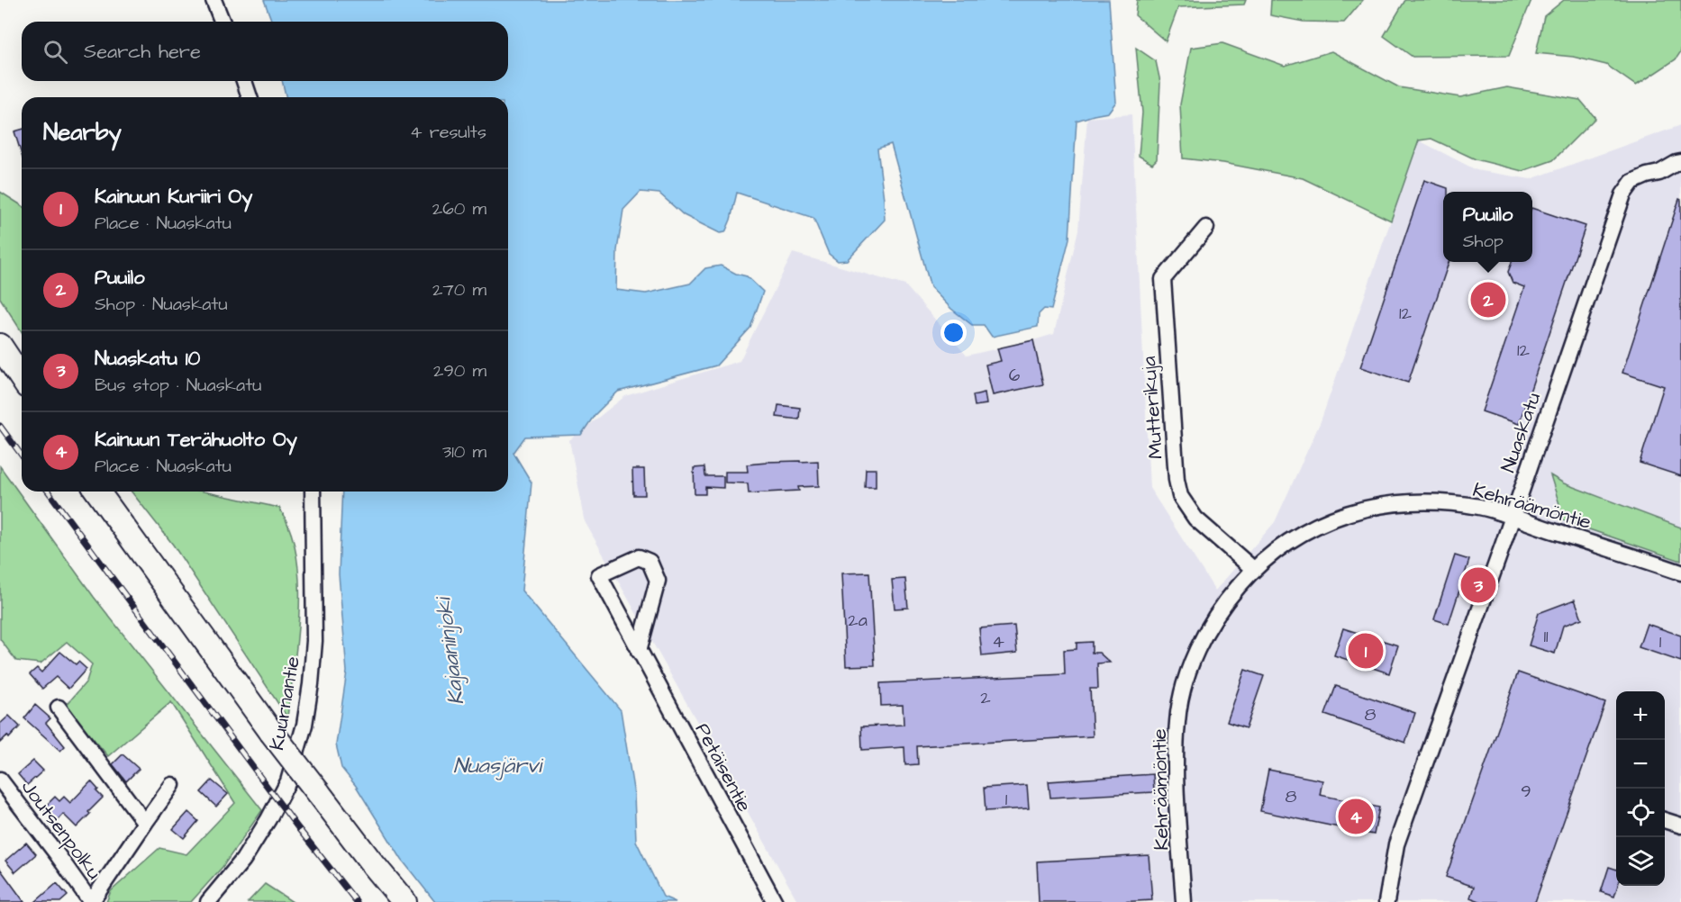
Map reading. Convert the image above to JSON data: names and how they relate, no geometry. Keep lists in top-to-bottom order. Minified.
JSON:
{"streets":{"street":["Mutterikuja","Nuaskatu","Kehräämöntie","Kuurnantie","Petäisentie","Joutsenpolku"]},"crossings":[["Mutterikuja","Kehräämöntie"],["Nuaskatu","Kehräämöntie"]],"water":["Kajaaninjoki","Nuasjärvi"],"house_numbers":["12","12","6","2a","11","4","1","2","8","9","8","1"],"page":{"search":"Search here","heading":["Nearby","4 results"],"list":[{"mark":"1","name":"Kainuun Kuriiri Oy","note":"Place · Nuaskatu","value":"260 m"},{"mark":"2","name":"Puuilo","note":"Shop · Nuaskatu","value":"270 m"},{"mark":"3","name":"Nuaskatu 10","note":"Bus stop · Nuaskatu","value":"290 m"},{"mark":"4","name":"Kainuun Terähuolto Oy","note":"Place · Nuaskatu","value":"310 m"}],"popup":["Puuilo","Shop"],"pins":["2","3","1","4"],"map_buttons":["+","−"]}}
